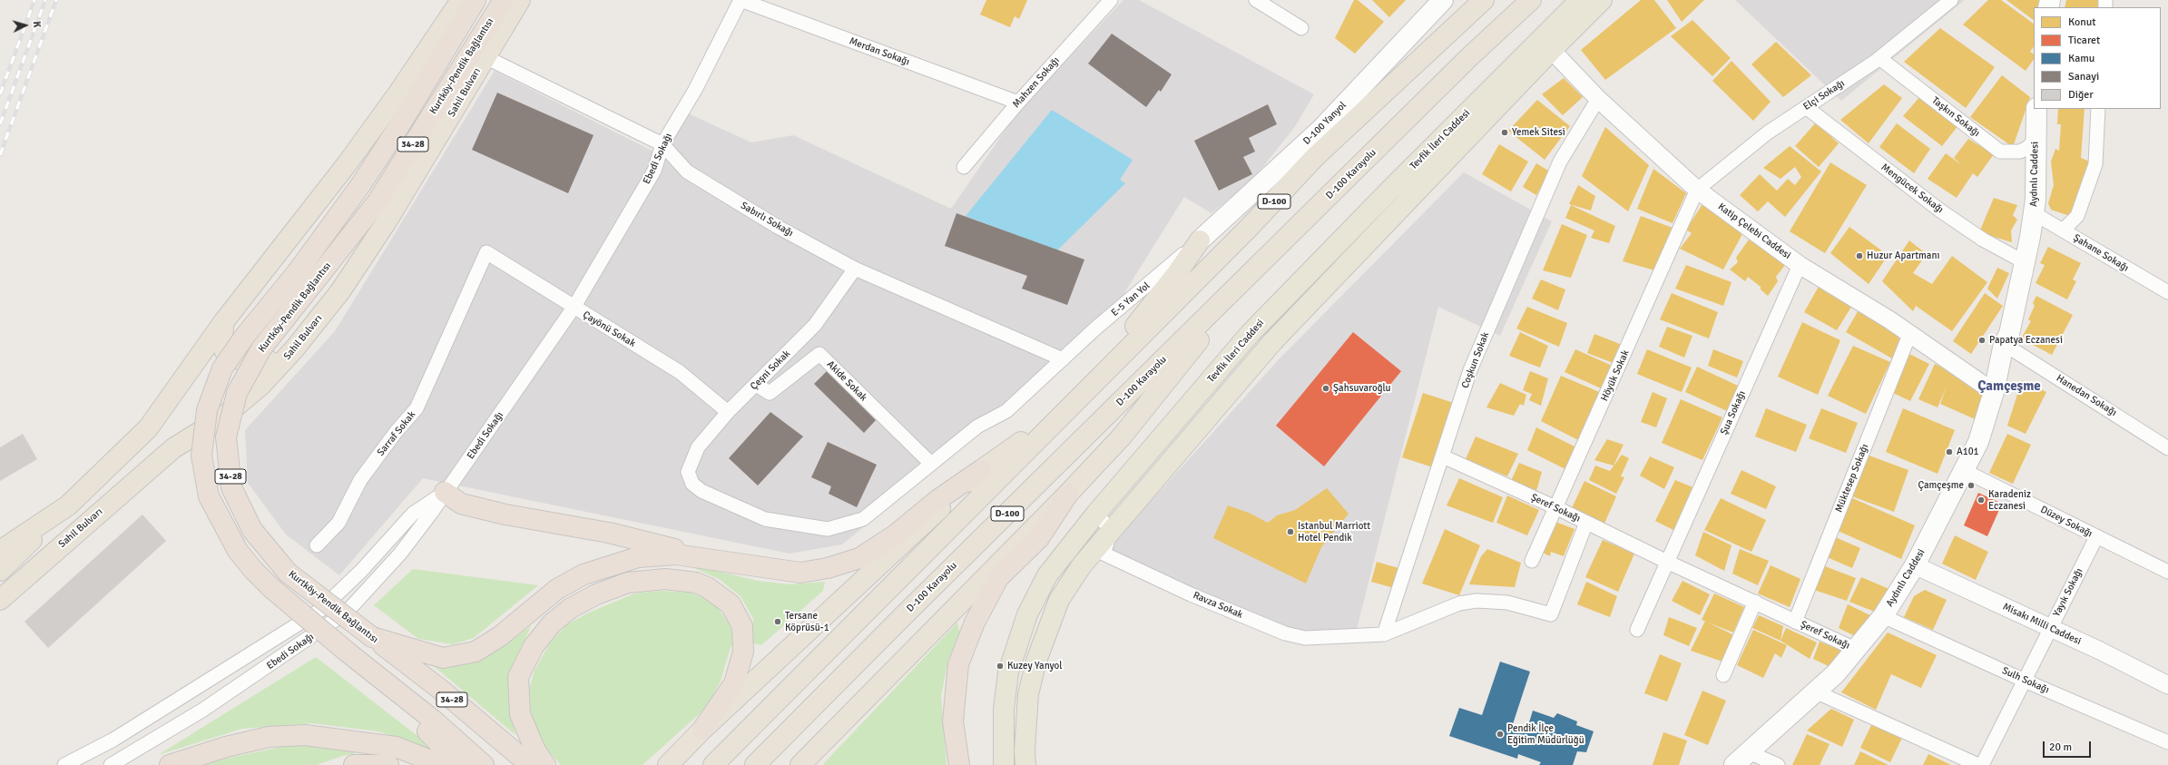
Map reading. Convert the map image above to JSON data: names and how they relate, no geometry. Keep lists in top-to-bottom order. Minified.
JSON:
{"streets":{"highway":["Kurtköy-Pendik Bağlantısı","Sahil Bulvarı","34-28","D-100 Karayolu","D-100"],"main road":["D-100 Yanyol","Tevfik İleri Caddesi","Aydınlı Caddesi"],"street":["Merdan Sokağı","Mahzen Sokağı","Elçi Sokağı","Taşkın Sokağı","Ebedi Sokağı","Mengücek Sokağı","Sabırlı Sokağı","Katip Çelebi Caddesi","Şahane Sokağı","E-5 Yan Yol","Çayönü Sokak","Coşkun Sokak","Çeşni Sokak","Höyük Sokak","Akide Sokak","Hanedan Sokağı","Şua Sokağı","Sarraf Sokak","Müktesep Sokağı","Şeref Sokağı","Düzey Sokağı","Yayık Sokağı","Ravza Sokak","Misakı Milli Caddesi","Sulh Sokağı"]},"crossings":[["Merdan Sokağı","Mahzen Sokağı"],["Merdan Sokağı","Ebedi Sokağı"],["Sahil Bulvarı","Sabırlı Sokağı"],["Elçi Sokağı","Taşkın Sokağı"],["Elçi Sokağı","Mengücek Sokağı"],["Elçi Sokağı","Katip Çelebi Caddesi"],["Elçi Sokağı","Höyük Sokak"],["Taşkın Sokağı","Aydınlı Caddesi"],["D-100 Yanyol","E-5 Yan Yol"],["Tevfik İleri Caddesi","Katip Çelebi Caddesi"],["Tevfik İleri Caddesi","Ravza Sokak"],["Ebedi Sokağı","Sabırlı Sokağı"],["Ebedi Sokağı","Çayönü Sokak"],["Aydınlı Caddesi","Mengücek Sokağı"],["Aydınlı Caddesi","Katip Çelebi Caddesi"],["Aydınlı Caddesi","Şahane Sokağı"],["Aydınlı Caddesi","Hanedan Sokağı"],["Aydınlı Caddesi","Şeref Sokağı"],["Aydınlı Caddesi","Düzey Sokağı"],["Aydınlı Caddesi","Misakı Milli Caddesi"],["Aydınlı Caddesi","Sulh Sokağı"],["Sabırlı Sokağı","E-5 Yan Yol"],["Sabırlı Sokağı","Çeşni Sokak"],["Katip Çelebi Caddesi","Coşkun Sokak"],["Katip Çelebi Caddesi","Höyük Sokak"],["Katip Çelebi Caddesi","Şua Sokağı"],["Katip Çelebi Caddesi","Müktesep Sokağı"],["E-5 Yan Yol","Çeşni Sokak"],["E-5 Yan Yol","Akide Sokak"],["Çayönü Sokak","Çeşni Sokak"],["Çayönü Sokak","Sarraf Sokak"],["Coşkun Sokak","Şeref Sokağı"],["Coşkun Sokak","Ravza Sokak"],["Çeşni Sokak","Akide Sokak"],["Höyük Sokak","Şeref Sokağı"],["Şua Sokağı","Şeref Sokağı"],["Müktesep Sokağı","Şeref Sokağı"],["Düzey Sokağı","Yayık Sokağı"],["Yayık Sokağı","Misakı Milli Caddesi"],["Yayık Sokağı","Sulh Sokağı"]],"districts":["Çamçeşme"],"places":["Yemek Sitesi","Huzur Apartmanı","Papatya Eczanesi","Şahsuvaroğlu","A101","Çamçeşme","Karadeniz Eczanesi","Istanbul Marriott Hotel Pendik","Tersane Köprüsü-1","Kuzey Yanyol","Pendik İlçe Eğitim Müdürlüğü"],"legend":["Konut","Ticaret","Kamu","Sanayi","Diğer"],"scale_bar":"20 m","north":"right"}
